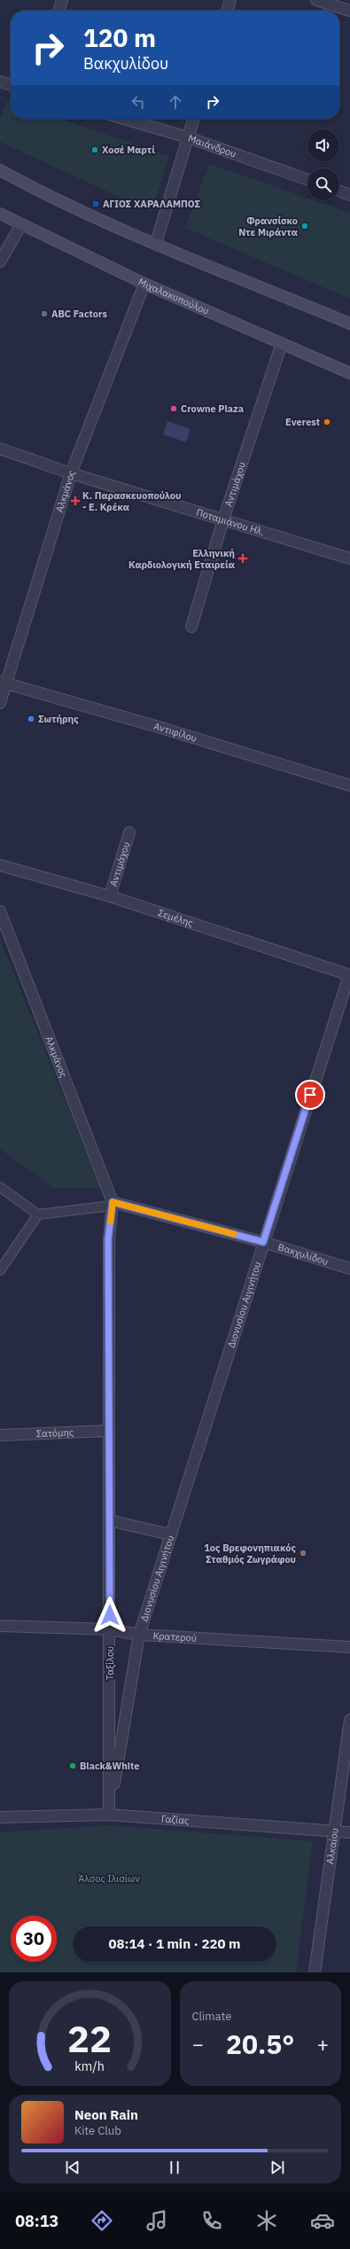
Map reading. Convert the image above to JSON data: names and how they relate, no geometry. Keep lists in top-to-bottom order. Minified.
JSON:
{"streets":{"main road":["Μιχαλακοπούλου"],"street":["Μαιάνδρου","Αντιμάχου","Αλκμάνος","Ποταμιάνου Ηλ.","Αντιφίλου","Σεμέλης","Βακχυλίδου","Διονυσίου Αιγινήτου","Σατόμης","Κρατερού","Ταξίλου","Γαζίας","Αλκαίου"]},"crossings":[["Μιχαλακοπούλου","Αντιμάχου"],["Μιχαλακοπούλου","Αλκμάνος"],["Αντιμάχου","Ποταμιάνου Ηλ."],["Αντιμάχου","Σεμέλης"],["Αλκμάνος","Ποταμιάνου Ηλ."],["Αλκμάνος","Αντιφίλου"],["Αλκμάνος","Βακχυλίδου"],["Αλκμάνος","Ταξίλου"],["Σεμέλης","Διονυσίου Αιγινήτου"],["Βακχυλίδου","Διονυσίου Αιγινήτου"],["Βακχυλίδου","Ταξίλου"],["Διονυσίου Αιγινήτου","Κρατερού"],["Σατόμης","Ταξίλου"],["Κρατερού","Ταξίλου"],["Ταξίλου","Γαζίας"],["Γαζίας","Αλκαίου"]],"parks":["Άλσος Ιλισίων"],"places":{"other":["Χοσέ Μαρτί","Φρανσίσκο Ντε Μιράντα","ABC Factors","Crowne Plaza","Everest","Σωτήρης","1ος Βρεφονηπιακός Σταθμός Ζωγράφου","Black&White"],"transit":["ΑΓΙΟΣ ΧΑΡΑΛΑΜΠΟΣ"],"health":["Κ. Παρασκευοπούλου - Ε. Κρέκα","Ελληνική Καρδιολογική Εταιρεία"]},"page":{"turn":["120 m","Βακχυλίδου"],"limit":"30","trip":"08:14 · 1 min · 220 m","tile":"Climate","heat":["−","20.5°","+"],"song":["Neon Rain","Kite Club"],"tabs":"08:13","gauge":["22","km/h"]}}
